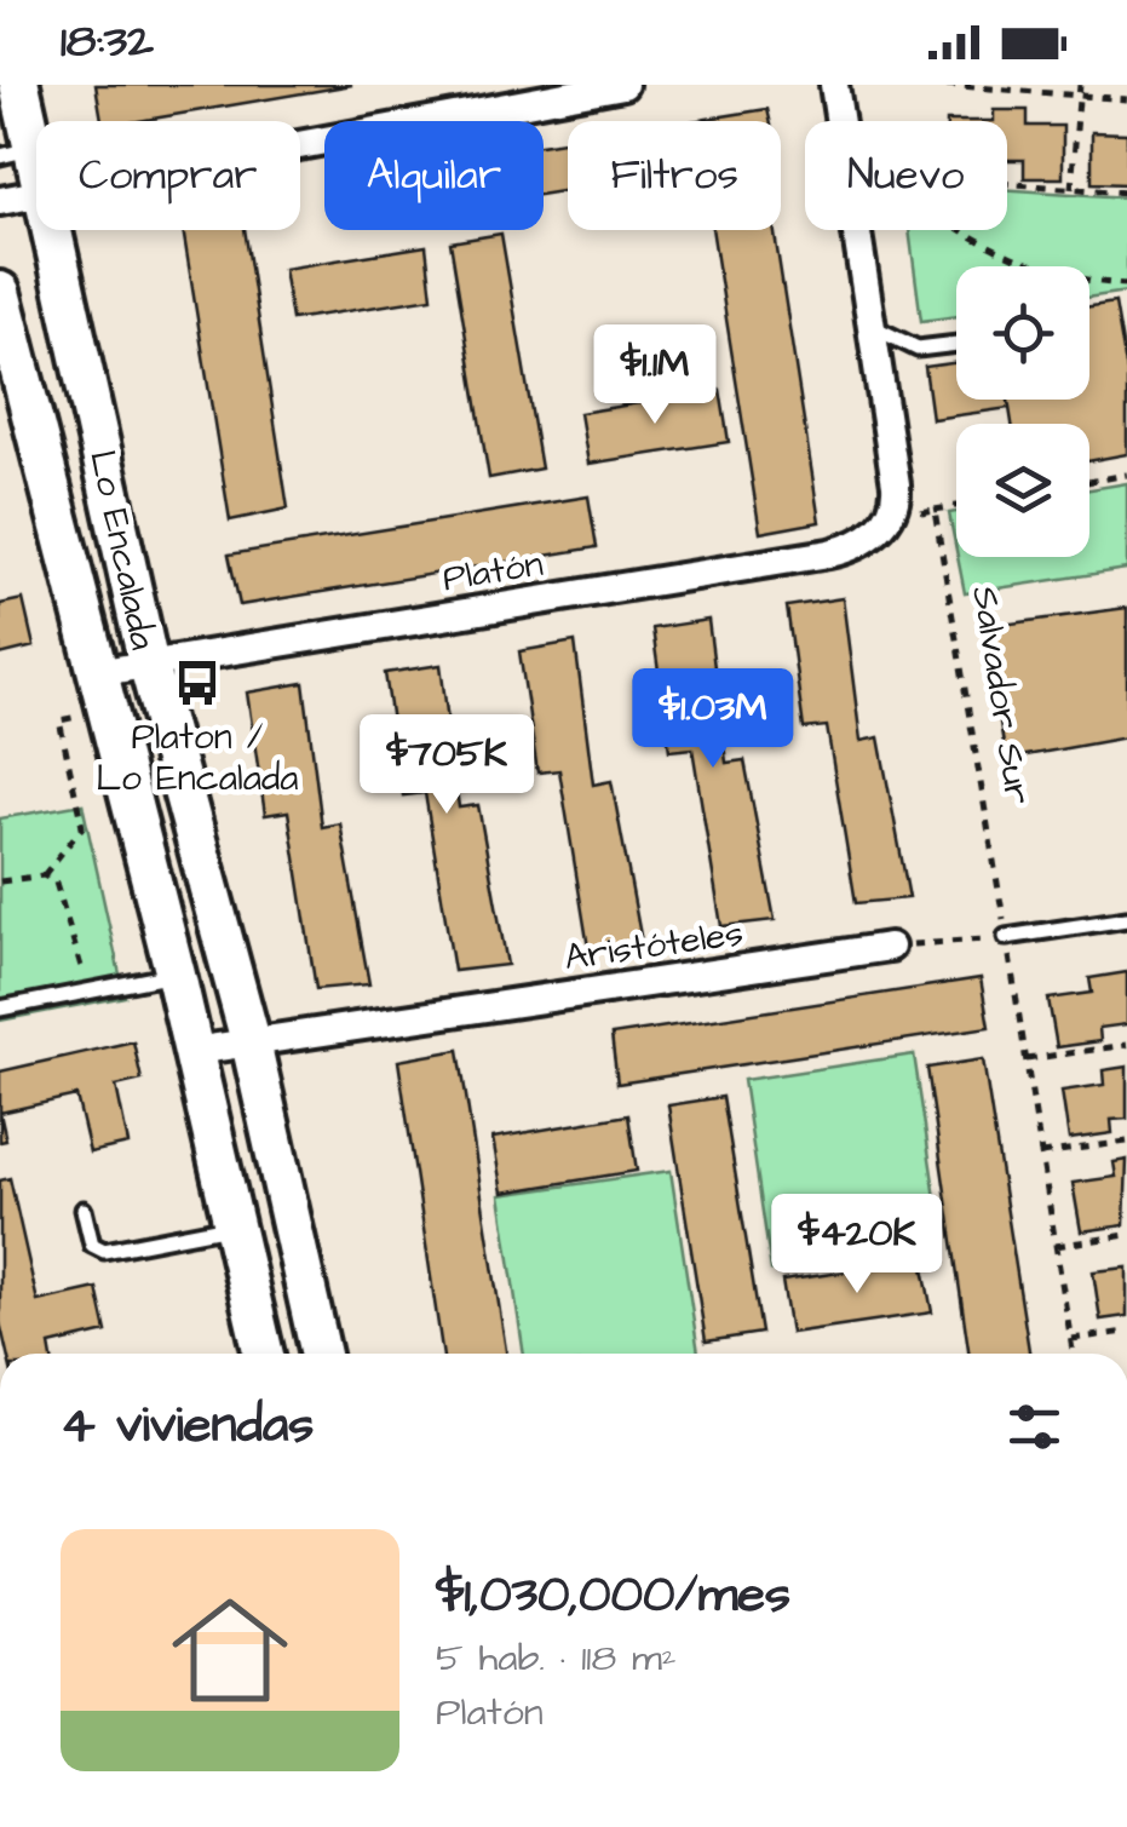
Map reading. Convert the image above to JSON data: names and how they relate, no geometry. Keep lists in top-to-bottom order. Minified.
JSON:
{"streets":{"street":["Lo Encalada","Platón","Aristóteles"],"path":["Salvador Sur"]},"crossings":[["Lo Encalada","Platón"],["Lo Encalada","Aristóteles"]],"places":{"bus stop":["Platon / Lo Encalada"]},"page":{"status":"18:32","chip":["Comprar","Alquilar","Filtros","Nuevo"],"price":["$1.1M","$1.03M","$705K","$420K"],"heading":"4 viviendas","list":[{"name":"$1,030,000/mes","note":"5 hab. · 118 m² · Platón"}]}}
